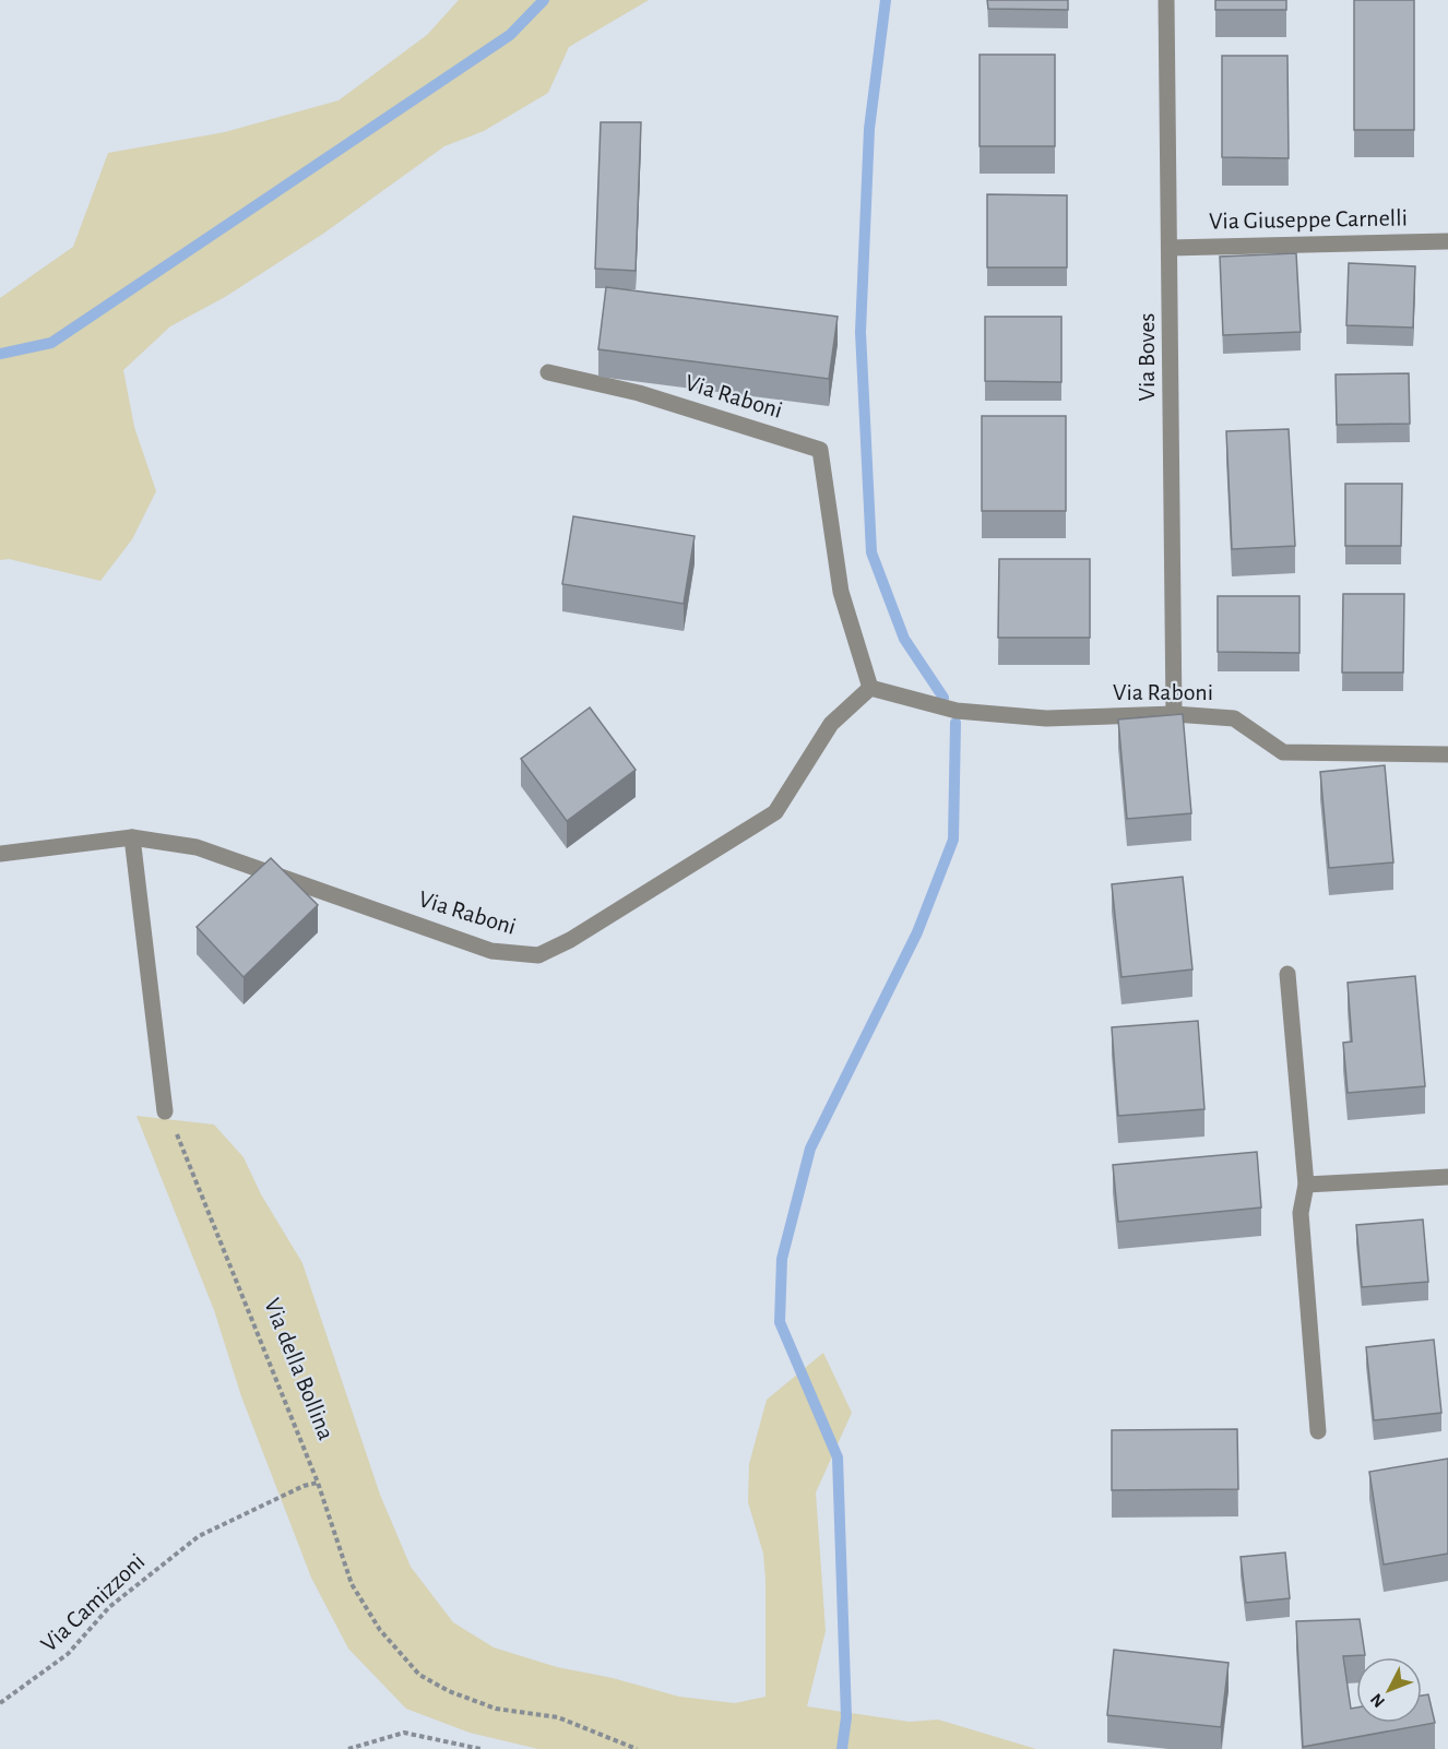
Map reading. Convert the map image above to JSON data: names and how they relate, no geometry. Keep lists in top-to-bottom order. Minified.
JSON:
{"streets":{"street":["Via Giuseppe Carnelli","Via Boves","Via Raboni"],"path":["Via della Bollina","Via Camizzoni"]},"crossings":[["Via Giuseppe Carnelli","Via Boves"],["Via Boves","Via Raboni"],["Via della Bollina","Via Camizzoni"]],"north":"bottom left"}
